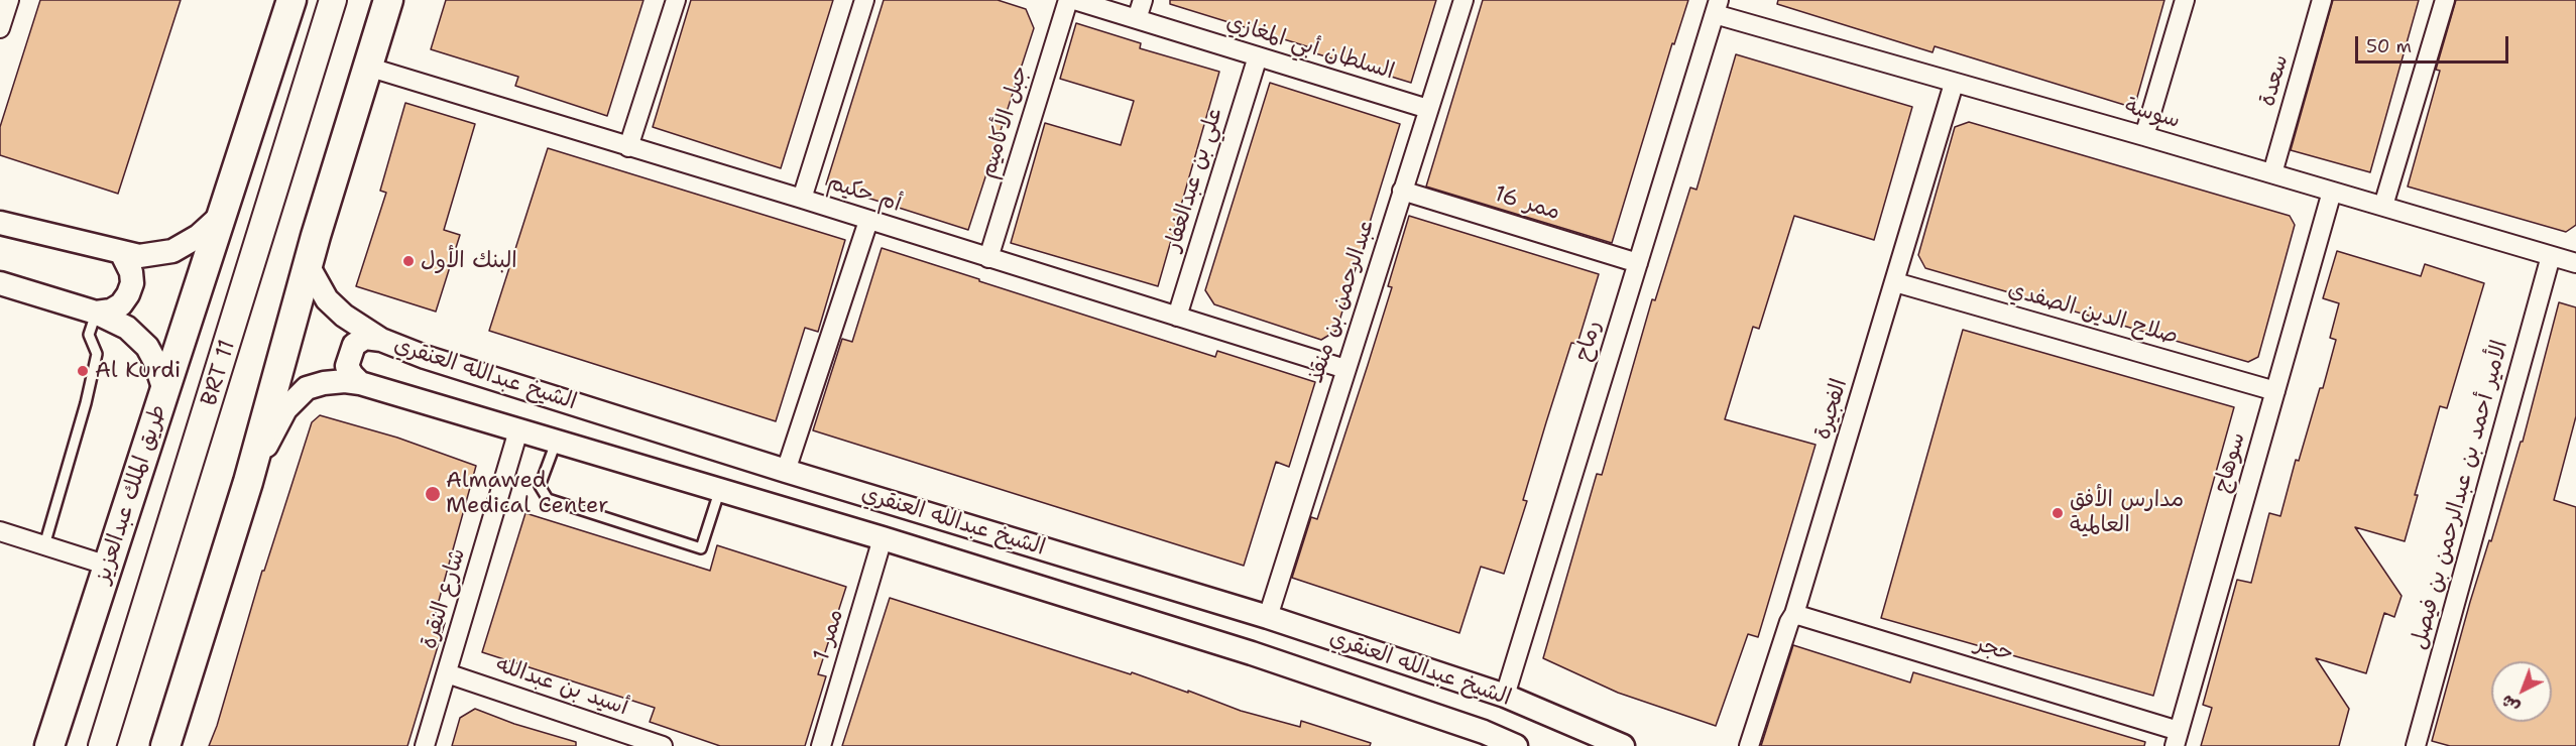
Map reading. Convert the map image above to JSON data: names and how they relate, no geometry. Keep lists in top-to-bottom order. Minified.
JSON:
{"streets":{"main road":["BRT 11","طريق الملك عبدالعزيز"],"street":["السلطان أبي المغازي","سعدة","سوسة","جبل الأكاميم","علي بن عبدالغفار","أم حكيم","ممر 16","عبدالرحمن بن منقذ","صلاح الدين الصفدي","رماح","الشيخ عبدالله العنقري","الفجيرة","سوهاج","الأمير أحمد بن عبدالرحمن بن فيصل","شارع النقرة","ممر 1","حجر","أسيد بن عبدالله"]},"crossings":[["السلطان أبي المغازي","علي بن عبدالغفار"],["السلطان أبي المغازي","عبدالرحمن بن منقذ"],["سعدة","سوسة"],["سوسة","رماح"],["سوسة","الفجيرة"],["سوسة","سوهاج"],["سوسة","الأمير أحمد بن عبدالرحمن بن فيصل"],["جبل الأكاميم","أم حكيم"],["علي بن عبدالغفار","أم حكيم"],["أم حكيم","عبدالرحمن بن منقذ"],["ممر 16","عبدالرحمن بن منقذ"],["ممر 16","رماح"],["عبدالرحمن بن منقذ","الشيخ عبدالله العنقري"],["صلاح الدين الصفدي","الفجيرة"],["صلاح الدين الصفدي","سوهاج"],["رماح","الشيخ عبدالله العنقري"],["الشيخ عبدالله العنقري","شارع النقرة"],["الشيخ عبدالله العنقري","ممر 1"],["الفجيرة","حجر"],["سوهاج","حجر"],["شارع النقرة","أسيد بن عبدالله"]],"places":["البنك الأول","Al Kurdi","Almawed Medical Center","مدارس الأفق العالمية"],"scale_bar":"50 m","north":"bottom left"}
